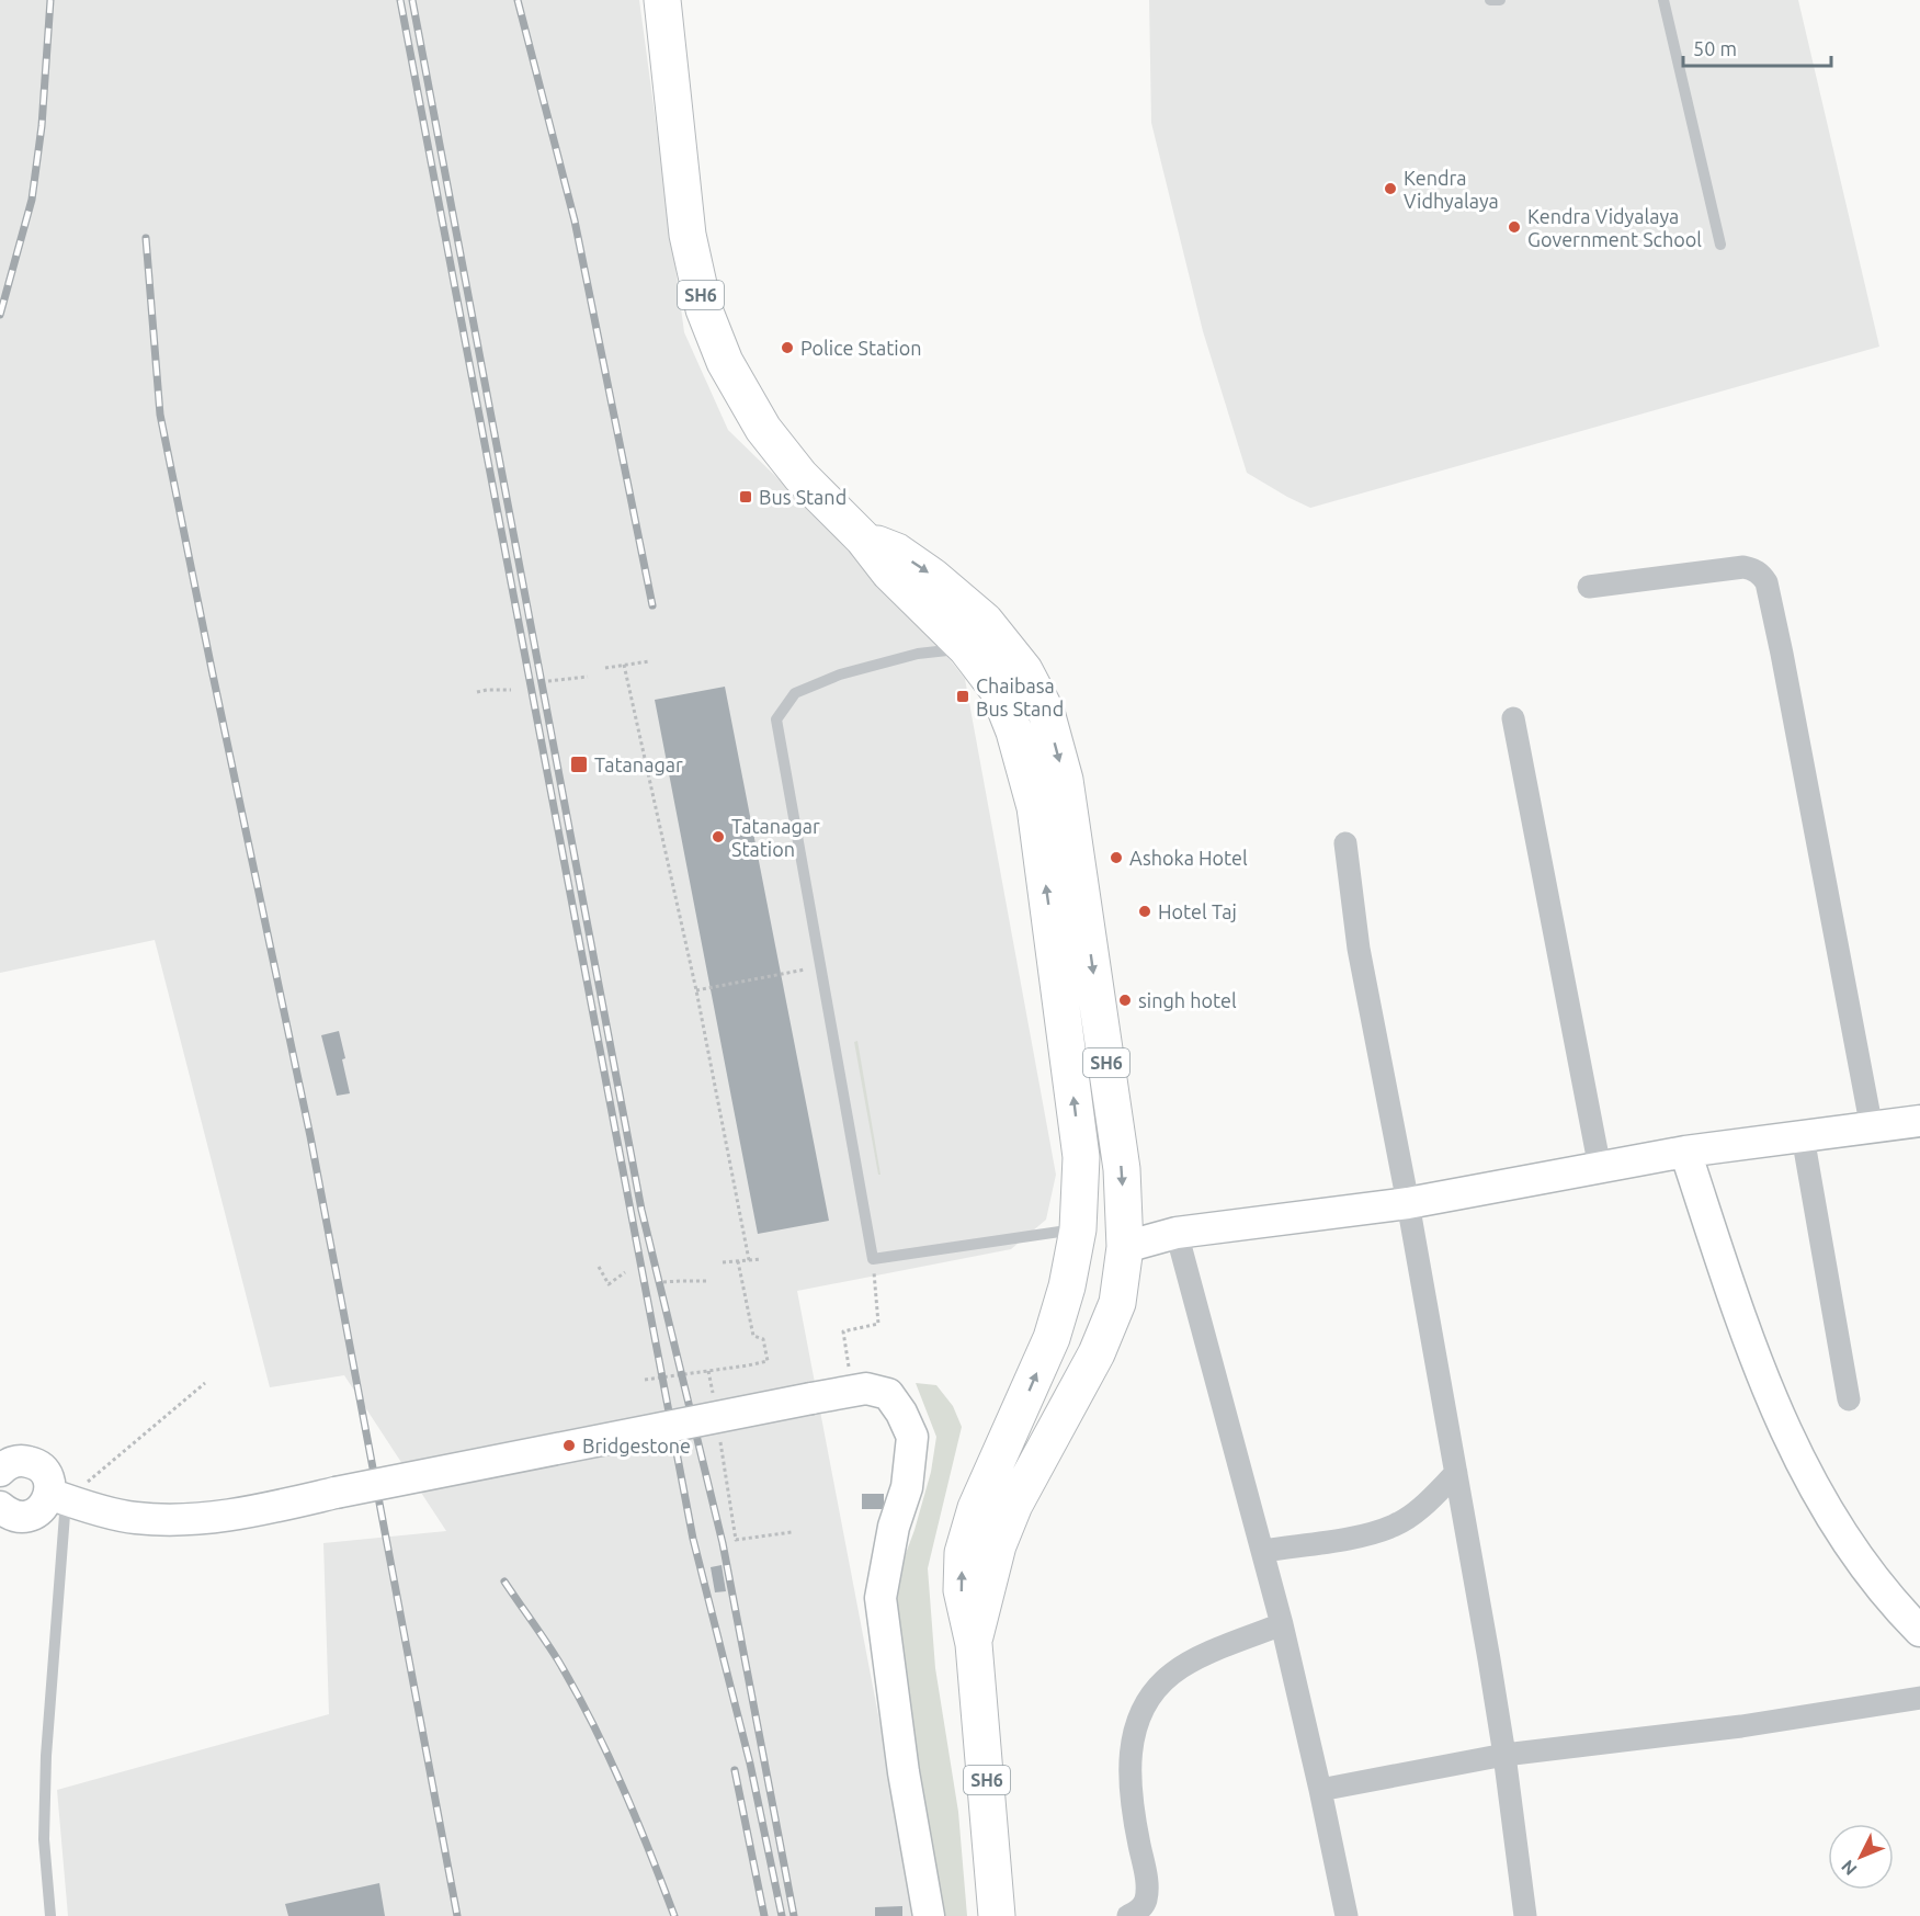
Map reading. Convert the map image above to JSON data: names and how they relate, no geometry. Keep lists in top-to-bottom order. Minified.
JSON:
{"streets":{"main road":["SH6"]},"places":{"other":["Kendra Vidhyalaya","Kendra Vidyalaya Government School","Police Station","Tatanagar Station","Ashoka Hotel","Hotel Taj","singh hotel","Bridgestone"],"transit":["Bus Stand","Chaibasa Bus Stand","Tatanagar"]},"scale_bar":"50 m","north":"bottom left"}
